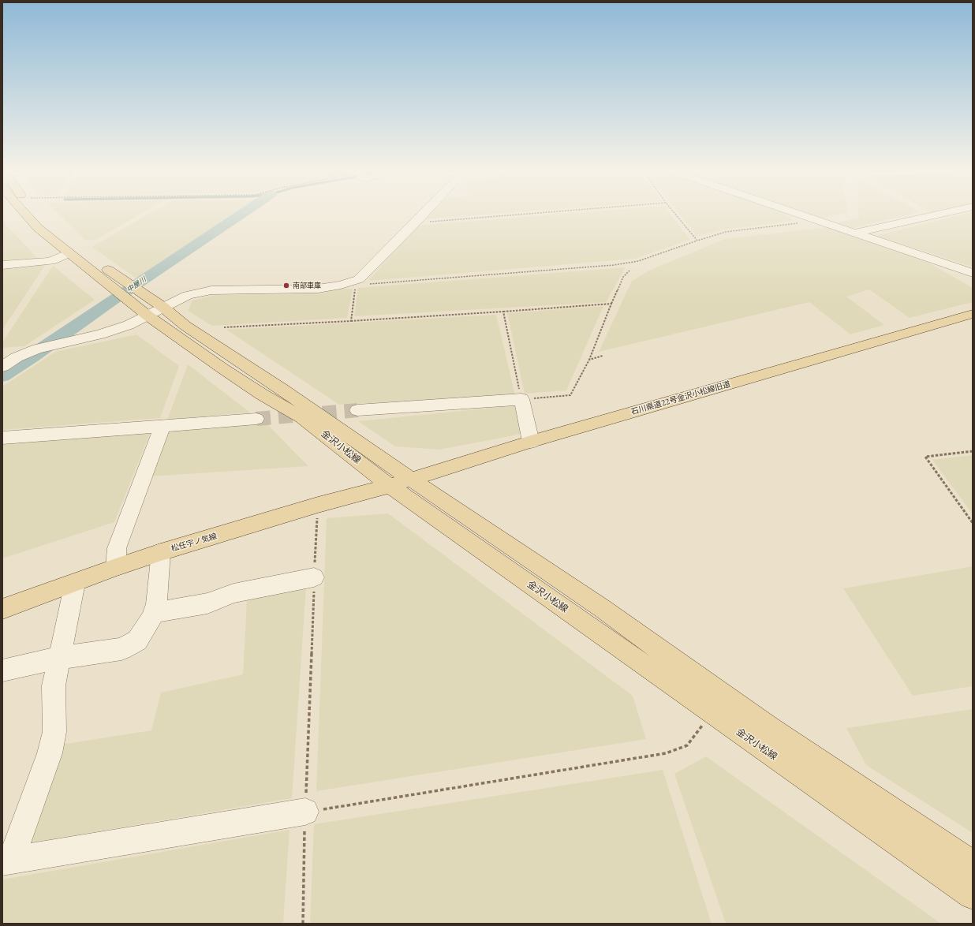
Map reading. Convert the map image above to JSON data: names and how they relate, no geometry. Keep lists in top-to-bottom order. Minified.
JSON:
{"streets":{"main road":["石川県道22号金沢小松線旧道","金沢小松線","松任宇ノ気線"]},"crossings":[["石川県道22号金沢小松線旧道","金沢小松線"],["石川県道22号金沢小松線旧道","松任宇ノ気線"],["金沢小松線","松任宇ノ気線"]],"water":["中屋川"],"places":["南部車庫"]}
